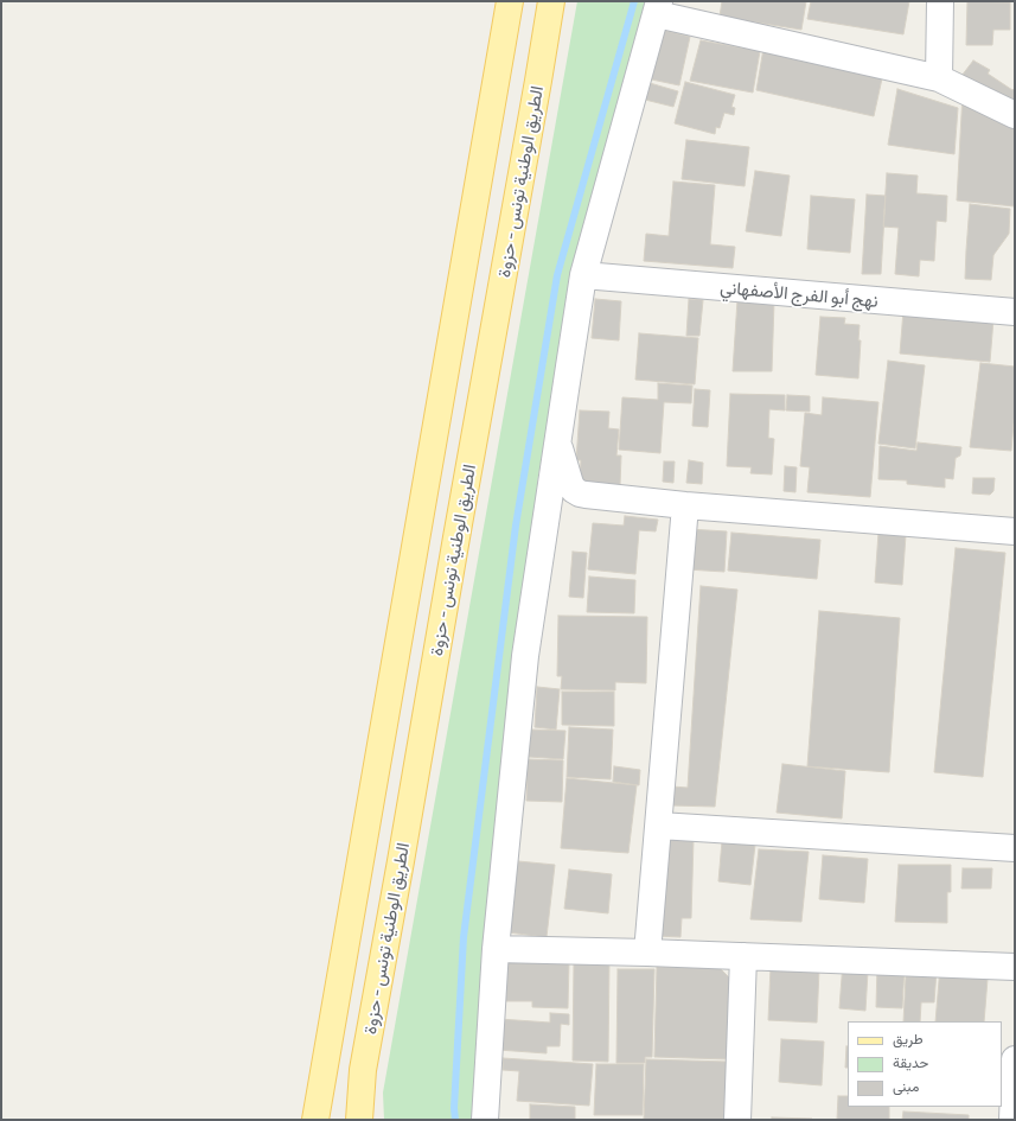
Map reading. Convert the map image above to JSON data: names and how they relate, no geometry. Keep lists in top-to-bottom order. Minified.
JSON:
{"streets":{"main road":["الطريق الوطنية تونس - حزوة"],"street":["نهج أبو الفرج الأصفهاني"]},"legend":["طريق","حديقة","مبنى"]}
